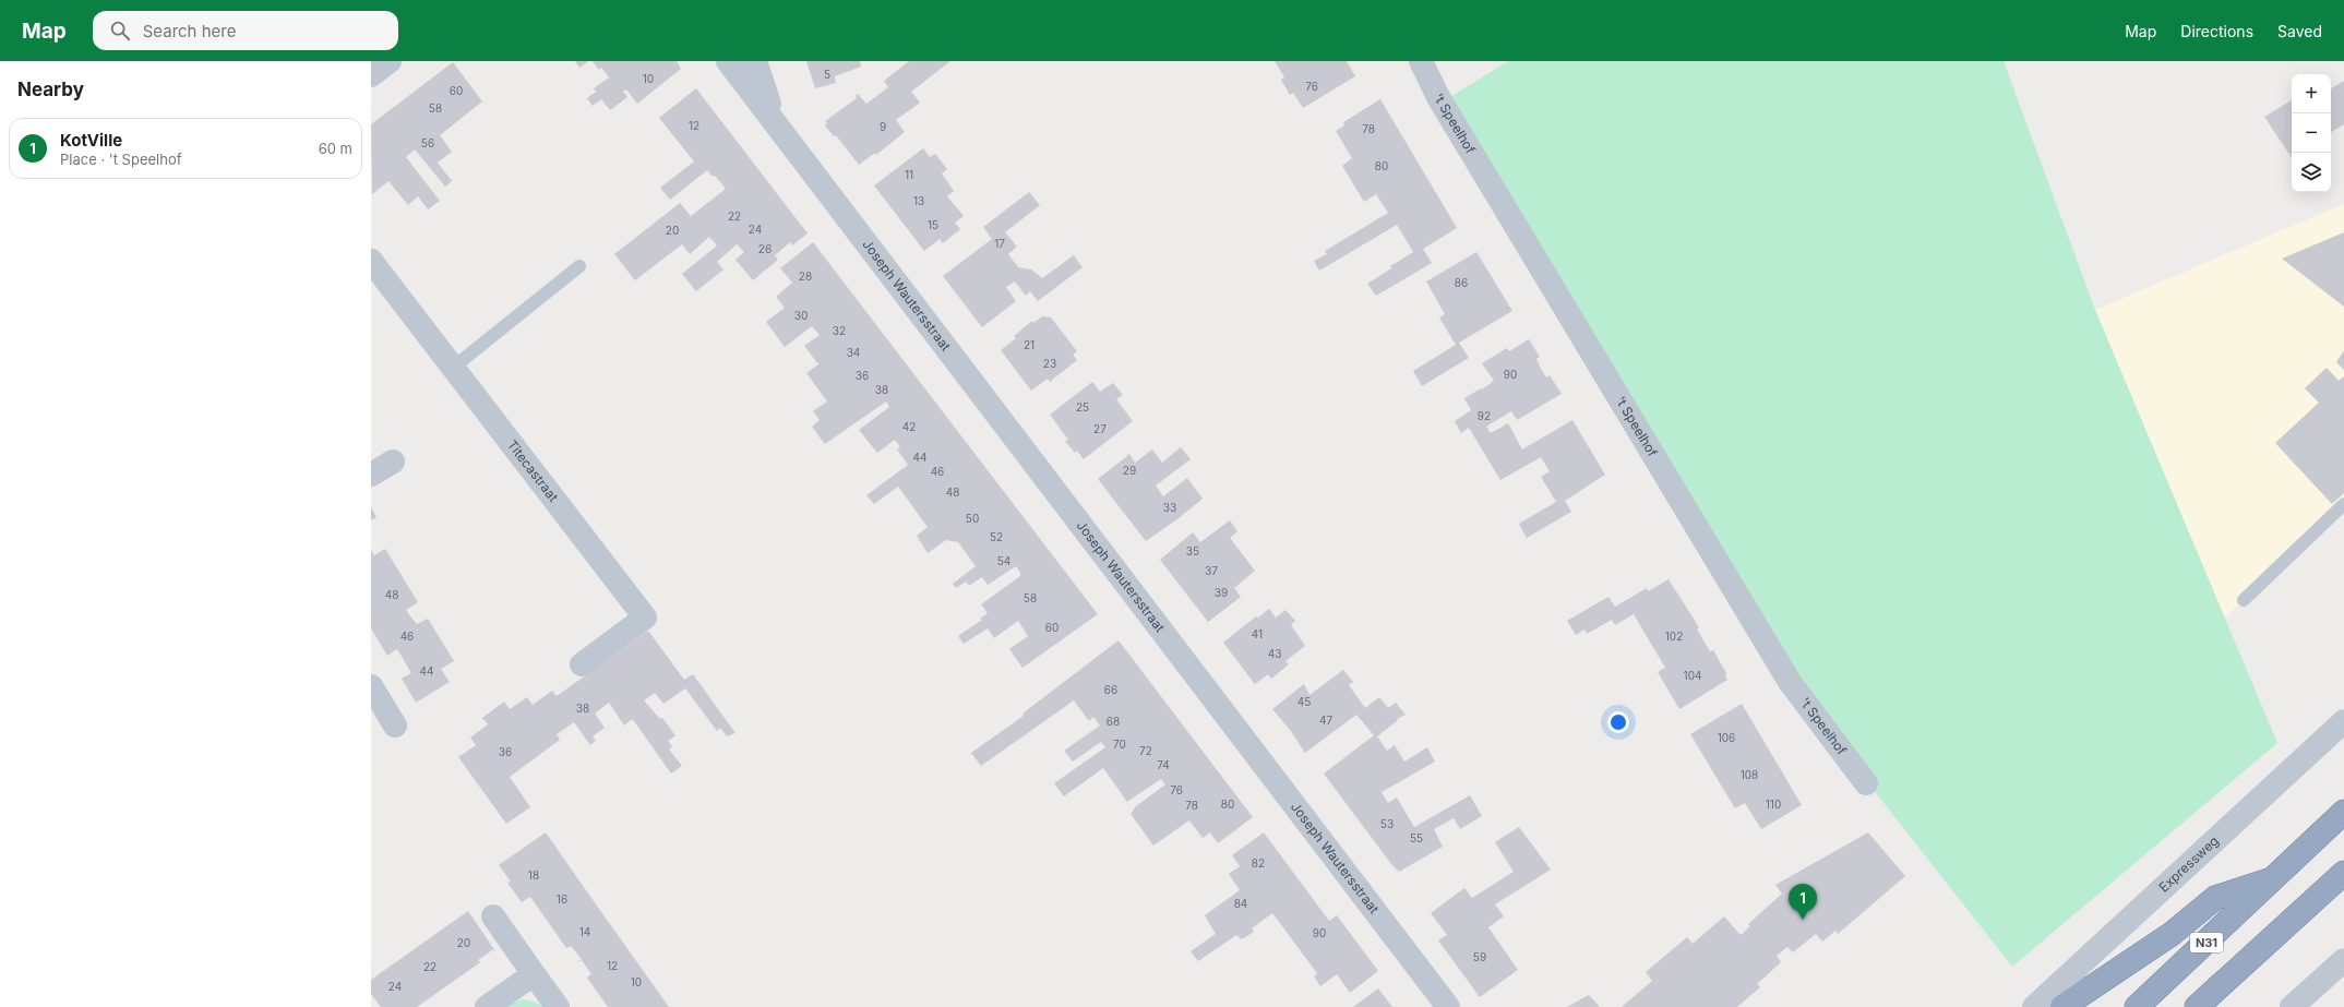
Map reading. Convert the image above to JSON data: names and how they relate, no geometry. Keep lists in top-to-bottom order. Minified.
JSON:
{"streets":{"highway":["N31"],"street":["'t Speelhof","Joseph Wautersstraat","Titecastraat","Expressweg"]},"house_numbers":["5","10","76","60","58","12","9","78","56","80","11","13","22","15","24","20","17","26","28","86","30","32","21","34","23","90","36","38","25","92","42","27","44","29","46","48","33","50","52","35","54","37","39","48","58","60","41","46","102","43","44","104","66","45","38","47","68","106","70","72","36","74","108","76","80","110","78","53","55","82","18","16","84","14","90","20","59","12","22","10","24"],"page":{"header":"Map","search":"Search here","nav":["Map","Directions","Saved"],"heading":"Nearby","map_buttons":["+","−"],"list":[{"mark":"1","name":"KotVille","note":"Place · 't Speelhof","value":"60 m"}],"pins":"1"}}
